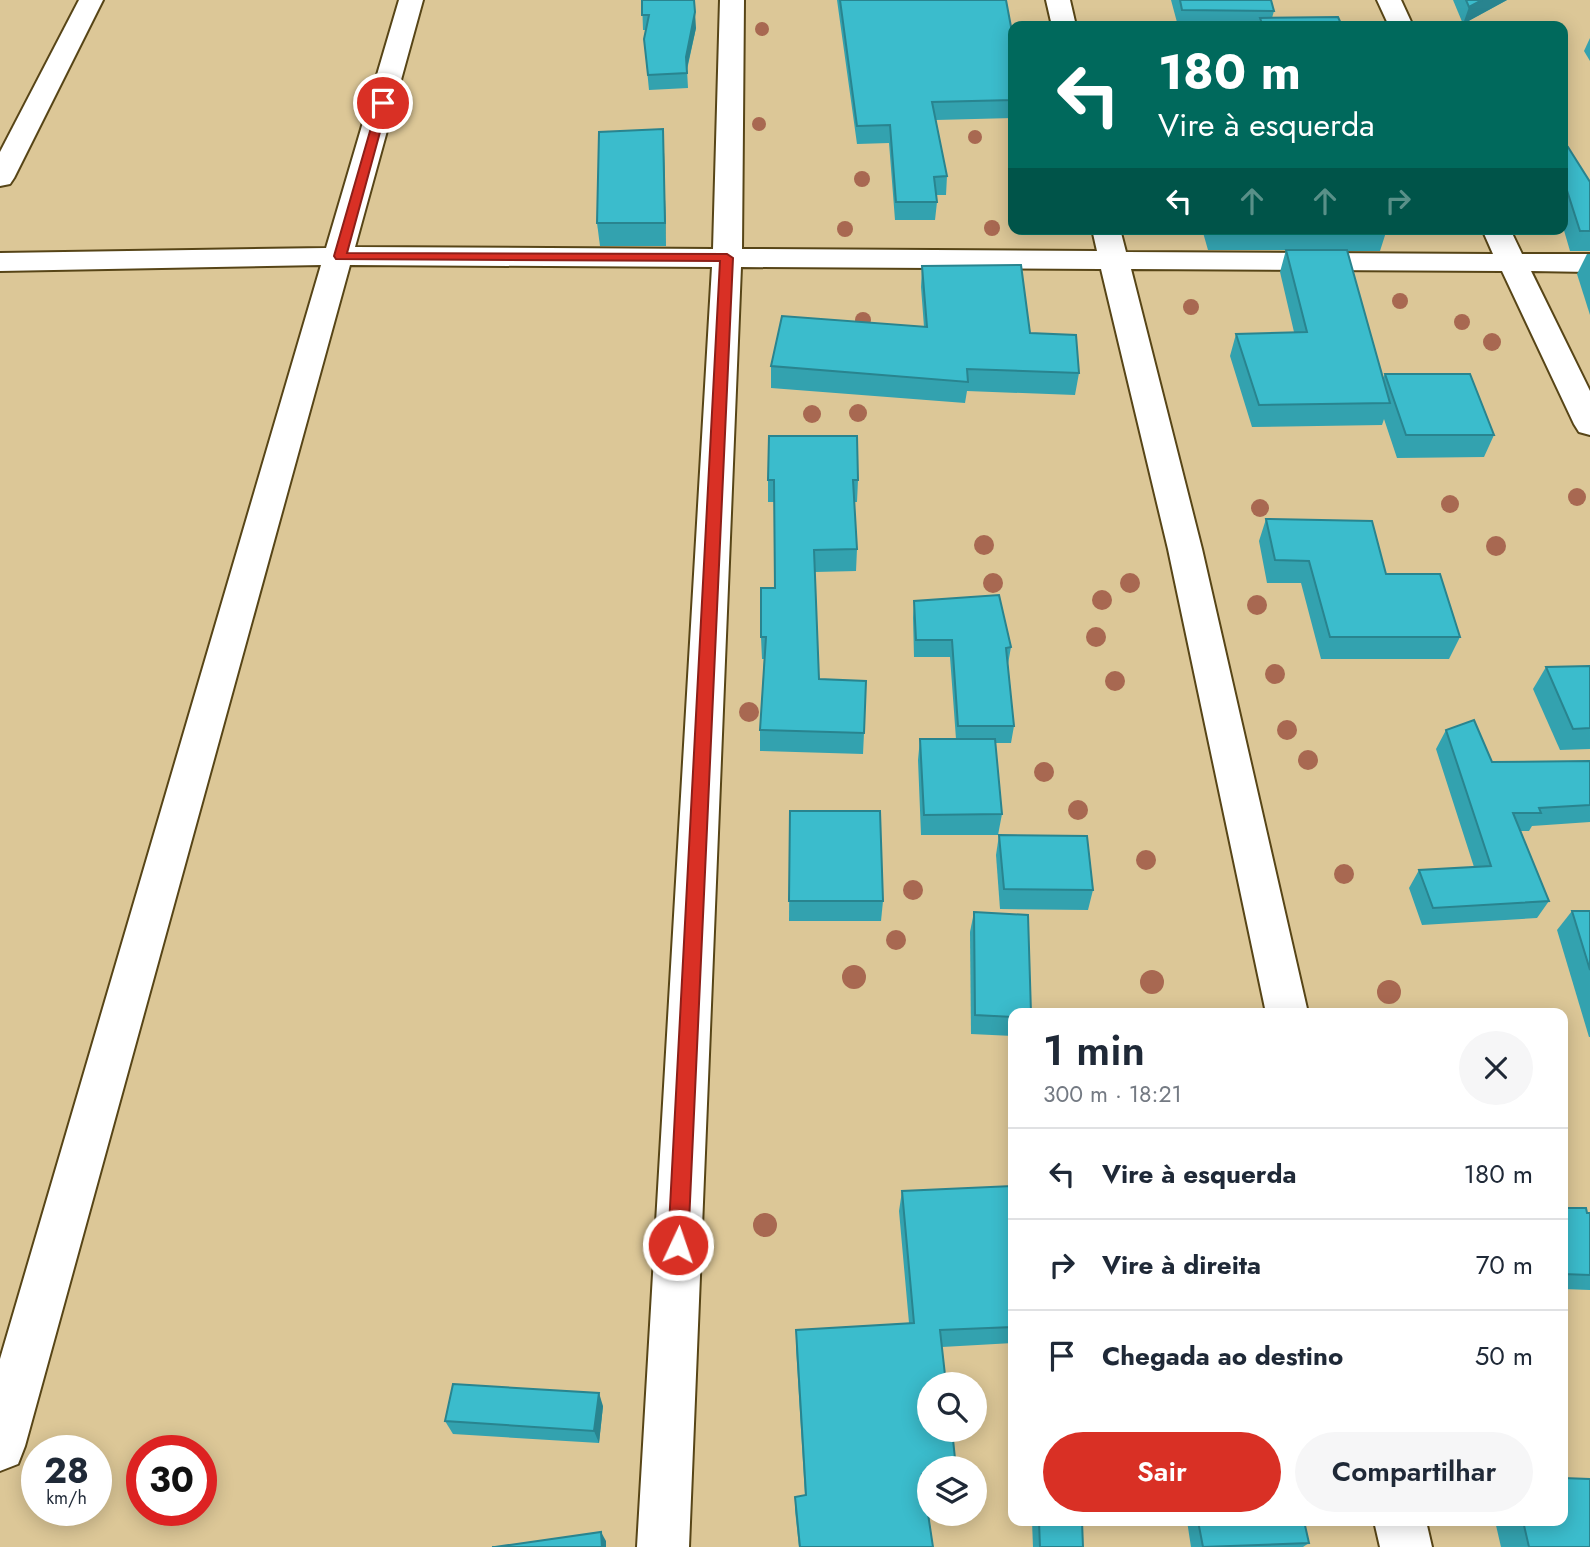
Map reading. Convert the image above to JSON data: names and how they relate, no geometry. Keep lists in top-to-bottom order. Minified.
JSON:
{"page":{"turn":["180 m","Vire à esquerda"],"heading":["1 min","300 m · 18:21"],"list":[{"name":"Vire à esquerda","value":"180 m"},{"name":"Vire à direita","value":"70 m"},{"name":"Chegada ao destino","value":"50 m"}],"buttons":["Sair","Compartilhar"],"speed":"28 km/h","limit":"30"}}
